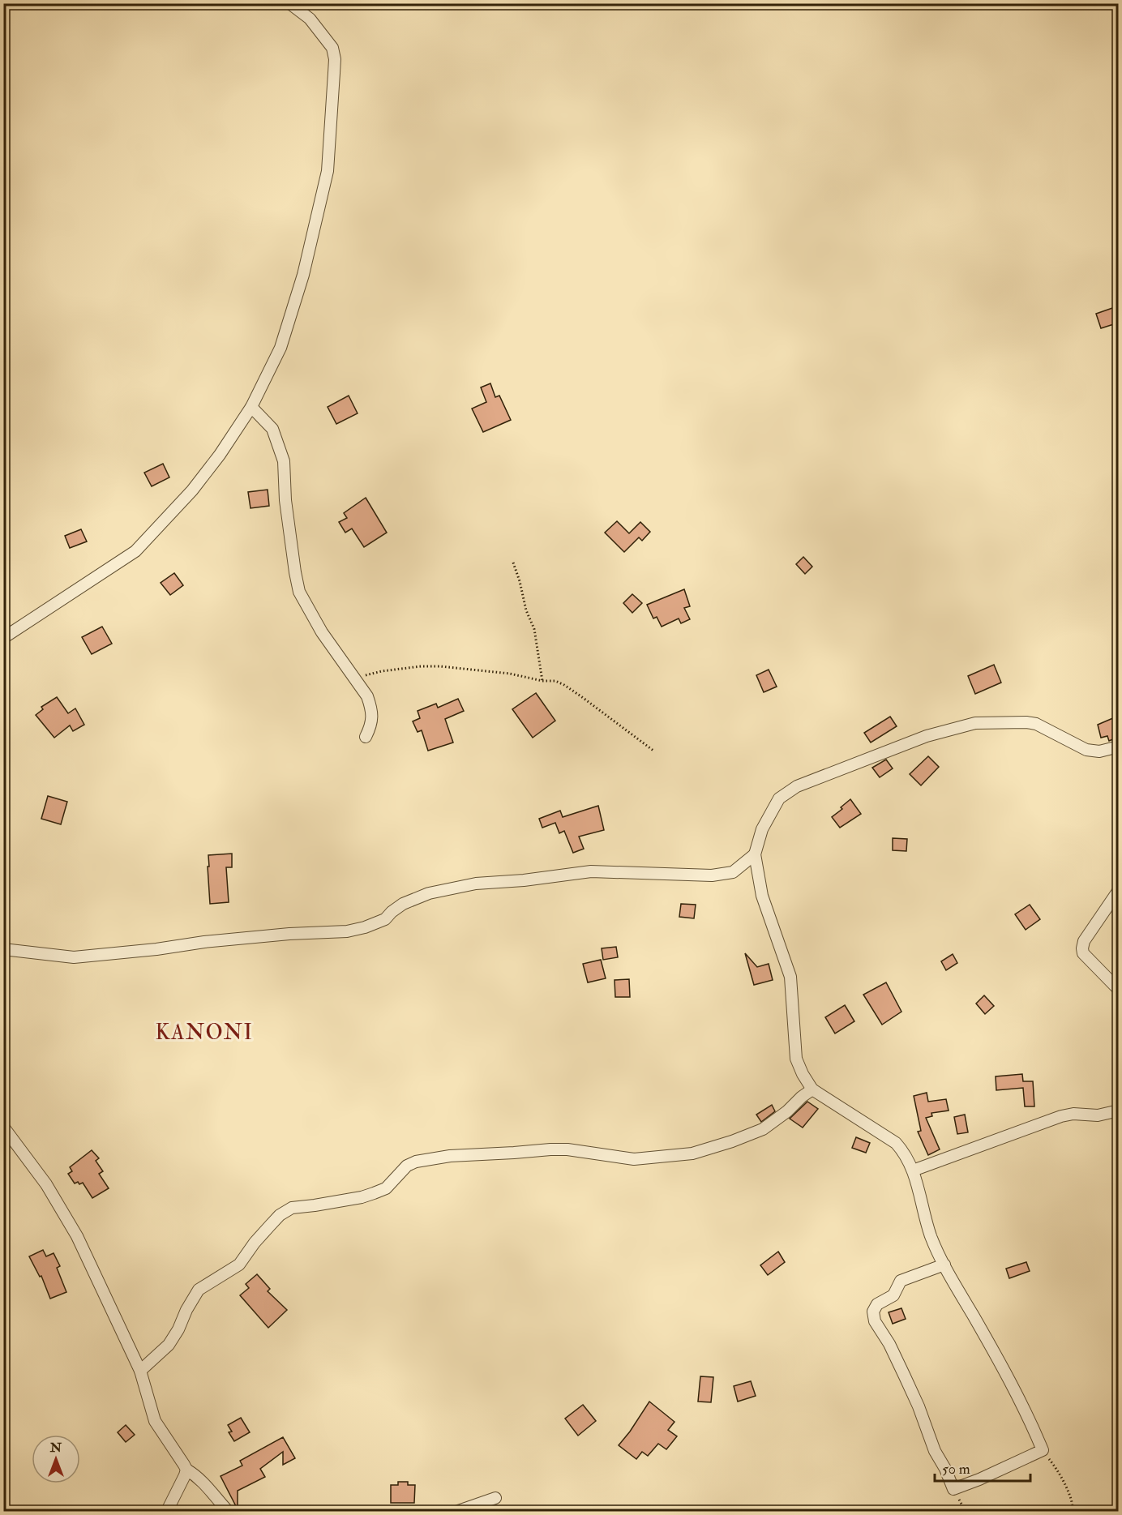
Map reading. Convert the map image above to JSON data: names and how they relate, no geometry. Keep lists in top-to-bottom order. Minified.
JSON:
{"districts":["KANONI"],"scale_bar":"50 m","north":"top"}
